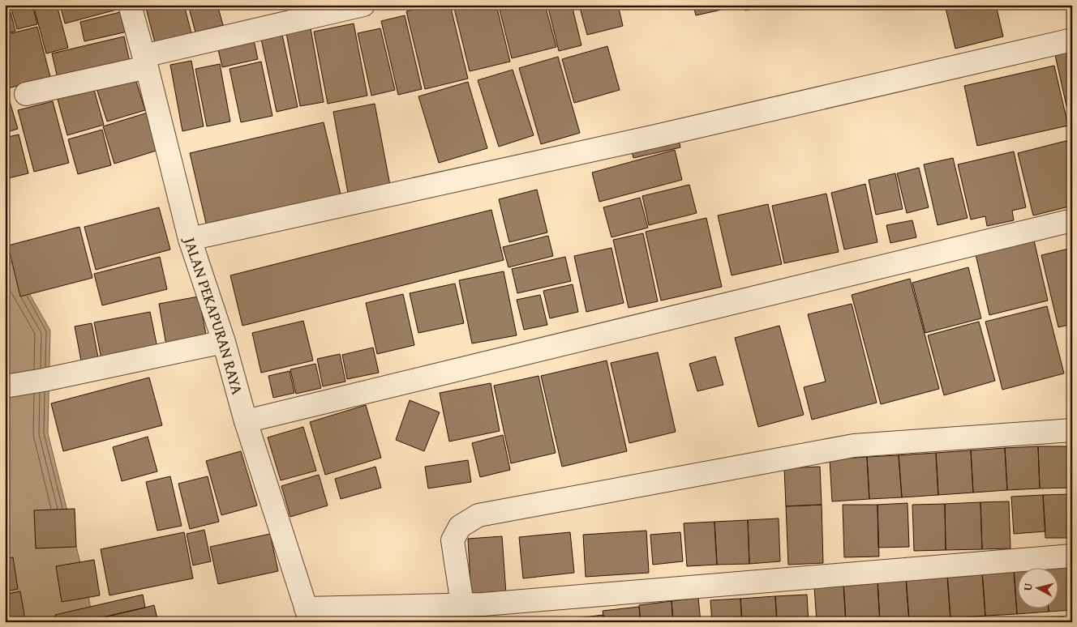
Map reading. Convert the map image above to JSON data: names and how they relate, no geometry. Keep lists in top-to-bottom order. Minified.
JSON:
{"streets":{"street":["JALAN PEKAPURAN RAYA"]},"north":"left"}
